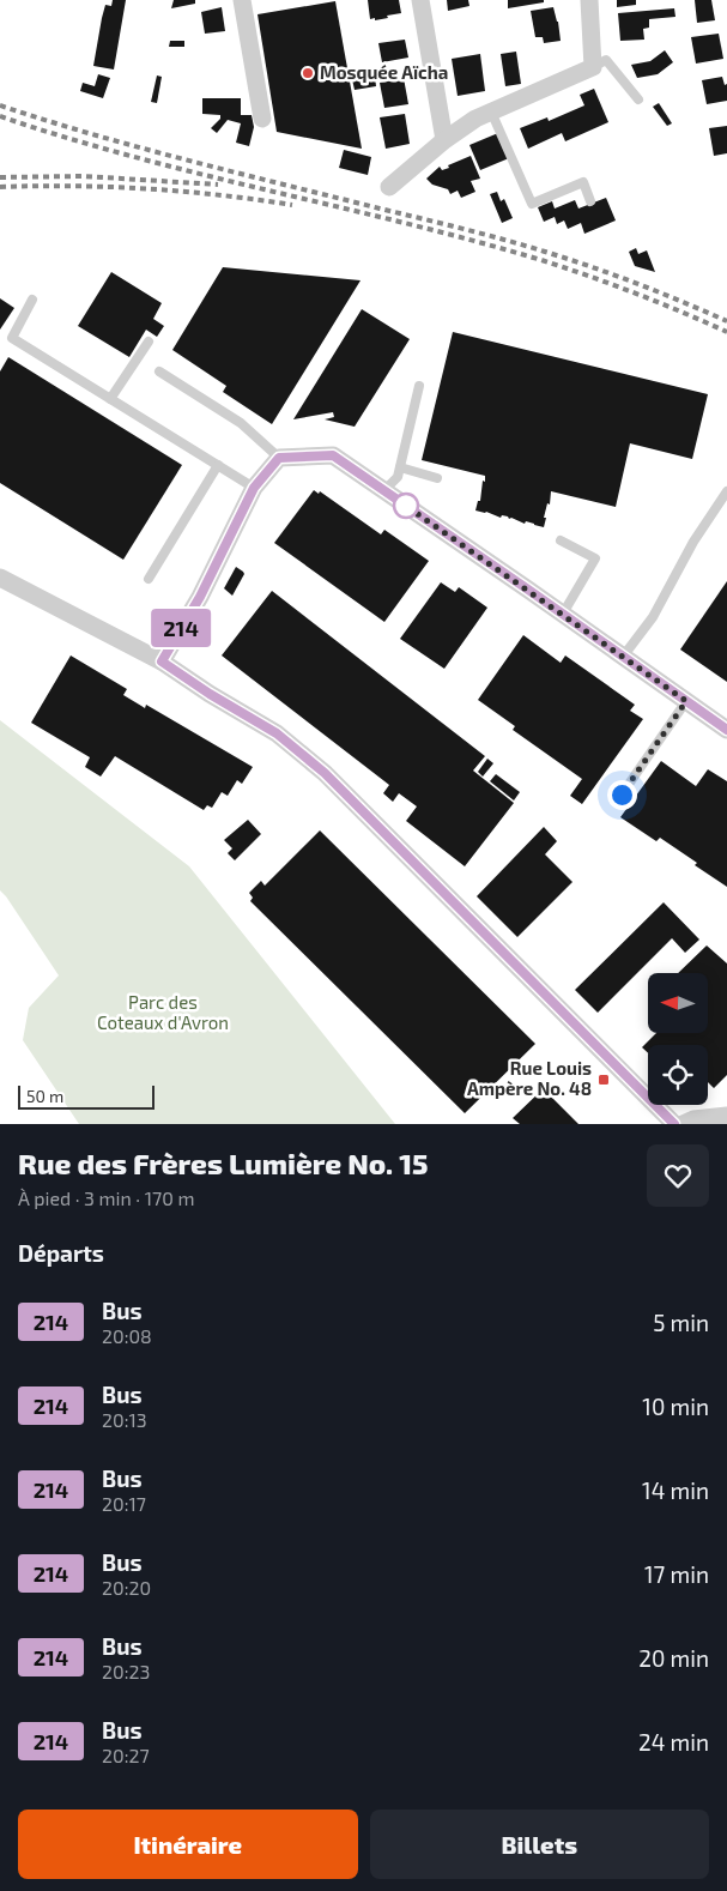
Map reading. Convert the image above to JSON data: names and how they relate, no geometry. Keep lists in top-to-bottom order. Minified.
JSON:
{"parks":["Parc des Coteaux d'Avron"],"places":{"other":["Mosquée Aïcha"],"transit":["Rue Louis Ampère No. 48"]},"lines":["bus line 214"],"scale_bar":"50 m","north":"left","page":{"on_map":"214","scale":"50 m","heading":[["Rue des Frères Lumière No. 15","À pied · 3 min · 170 m"],"Départs"],"list":[{"mark":"214","name":"Bus","note":"20:08","value":"5 min"},{"mark":"214","name":"Bus","note":"20:13","value":"10 min"},{"mark":"214","name":"Bus","note":"20:17","value":"14 min"},{"mark":"214","name":"Bus","note":"20:20","value":"17 min"},{"mark":"214","name":"Bus","note":"20:23","value":"20 min"},{"mark":"214","name":"Bus","note":"20:27","value":"24 min"}],"buttons":["Itinéraire","Billets"]}}
